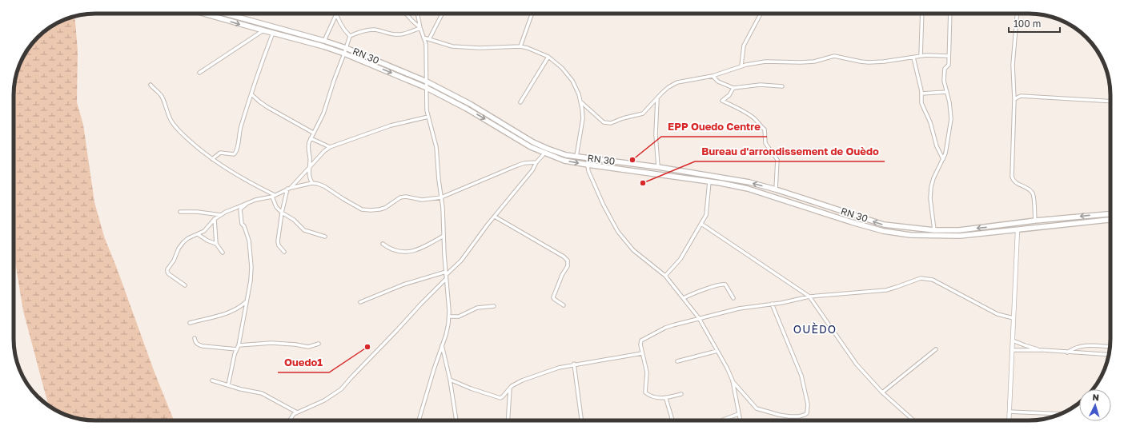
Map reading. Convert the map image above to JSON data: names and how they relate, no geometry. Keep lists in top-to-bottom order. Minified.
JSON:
{"streets":{"main road":["RN 30"]},"districts":["OUÈDO"],"places":["EPP Ouedo Centre","Bureau d'arrondissement de Ouèdo","Ouedo1"],"scale_bar":"100 m","north":"top"}
